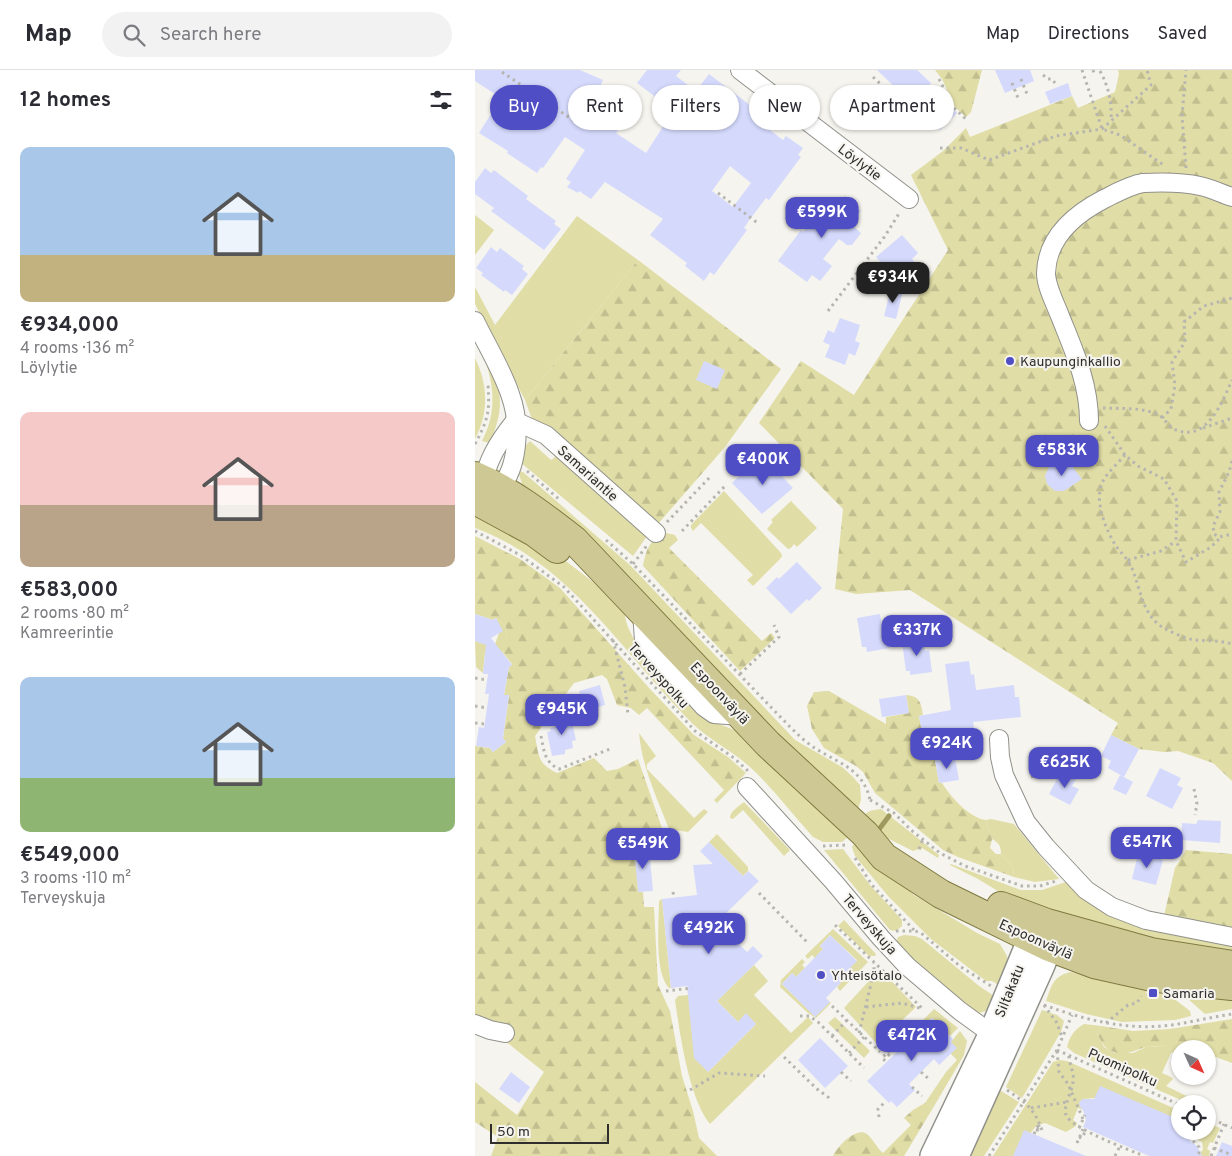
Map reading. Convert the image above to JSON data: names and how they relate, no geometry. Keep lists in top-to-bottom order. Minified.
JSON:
{"streets":{"main road":["Espoonväylä"],"street":["Löylytie","Samariantie","Terveyskuja","Siltakatu"],"path":["Terveyspolku","Puomipolku"]},"crossings":[["Terveyspolku","Terveyskuja"],["Espoonväylä","Siltakatu"],["Terveyskuja","Siltakatu"]],"places":{"other":["Kaupunginkallio","Yhteisötalo"],"transit":["Samaria"]},"scale_bar":"50 m","north":"bottom right","page":{"header":"Map","search":"Search here","nav":["Map","Directions","Saved"],"heading":"12 homes","chip":["Buy","Rent","Filters","New","Apartment"],"list":[{"name":"€934,000","note":"4 rooms · 136 m² · Löylytie"},{"name":"€583,000","note":"2 rooms · 80 m² · Kamreerintie"},{"name":"€549,000","note":"3 rooms · 110 m² · Terveyskuja"}],"price":["€599K","€934K","€583K","€400K","€337K","€945K","€924K","€625K","€547K","€549K","€492K","€472K"],"scale":"50 m"}}
